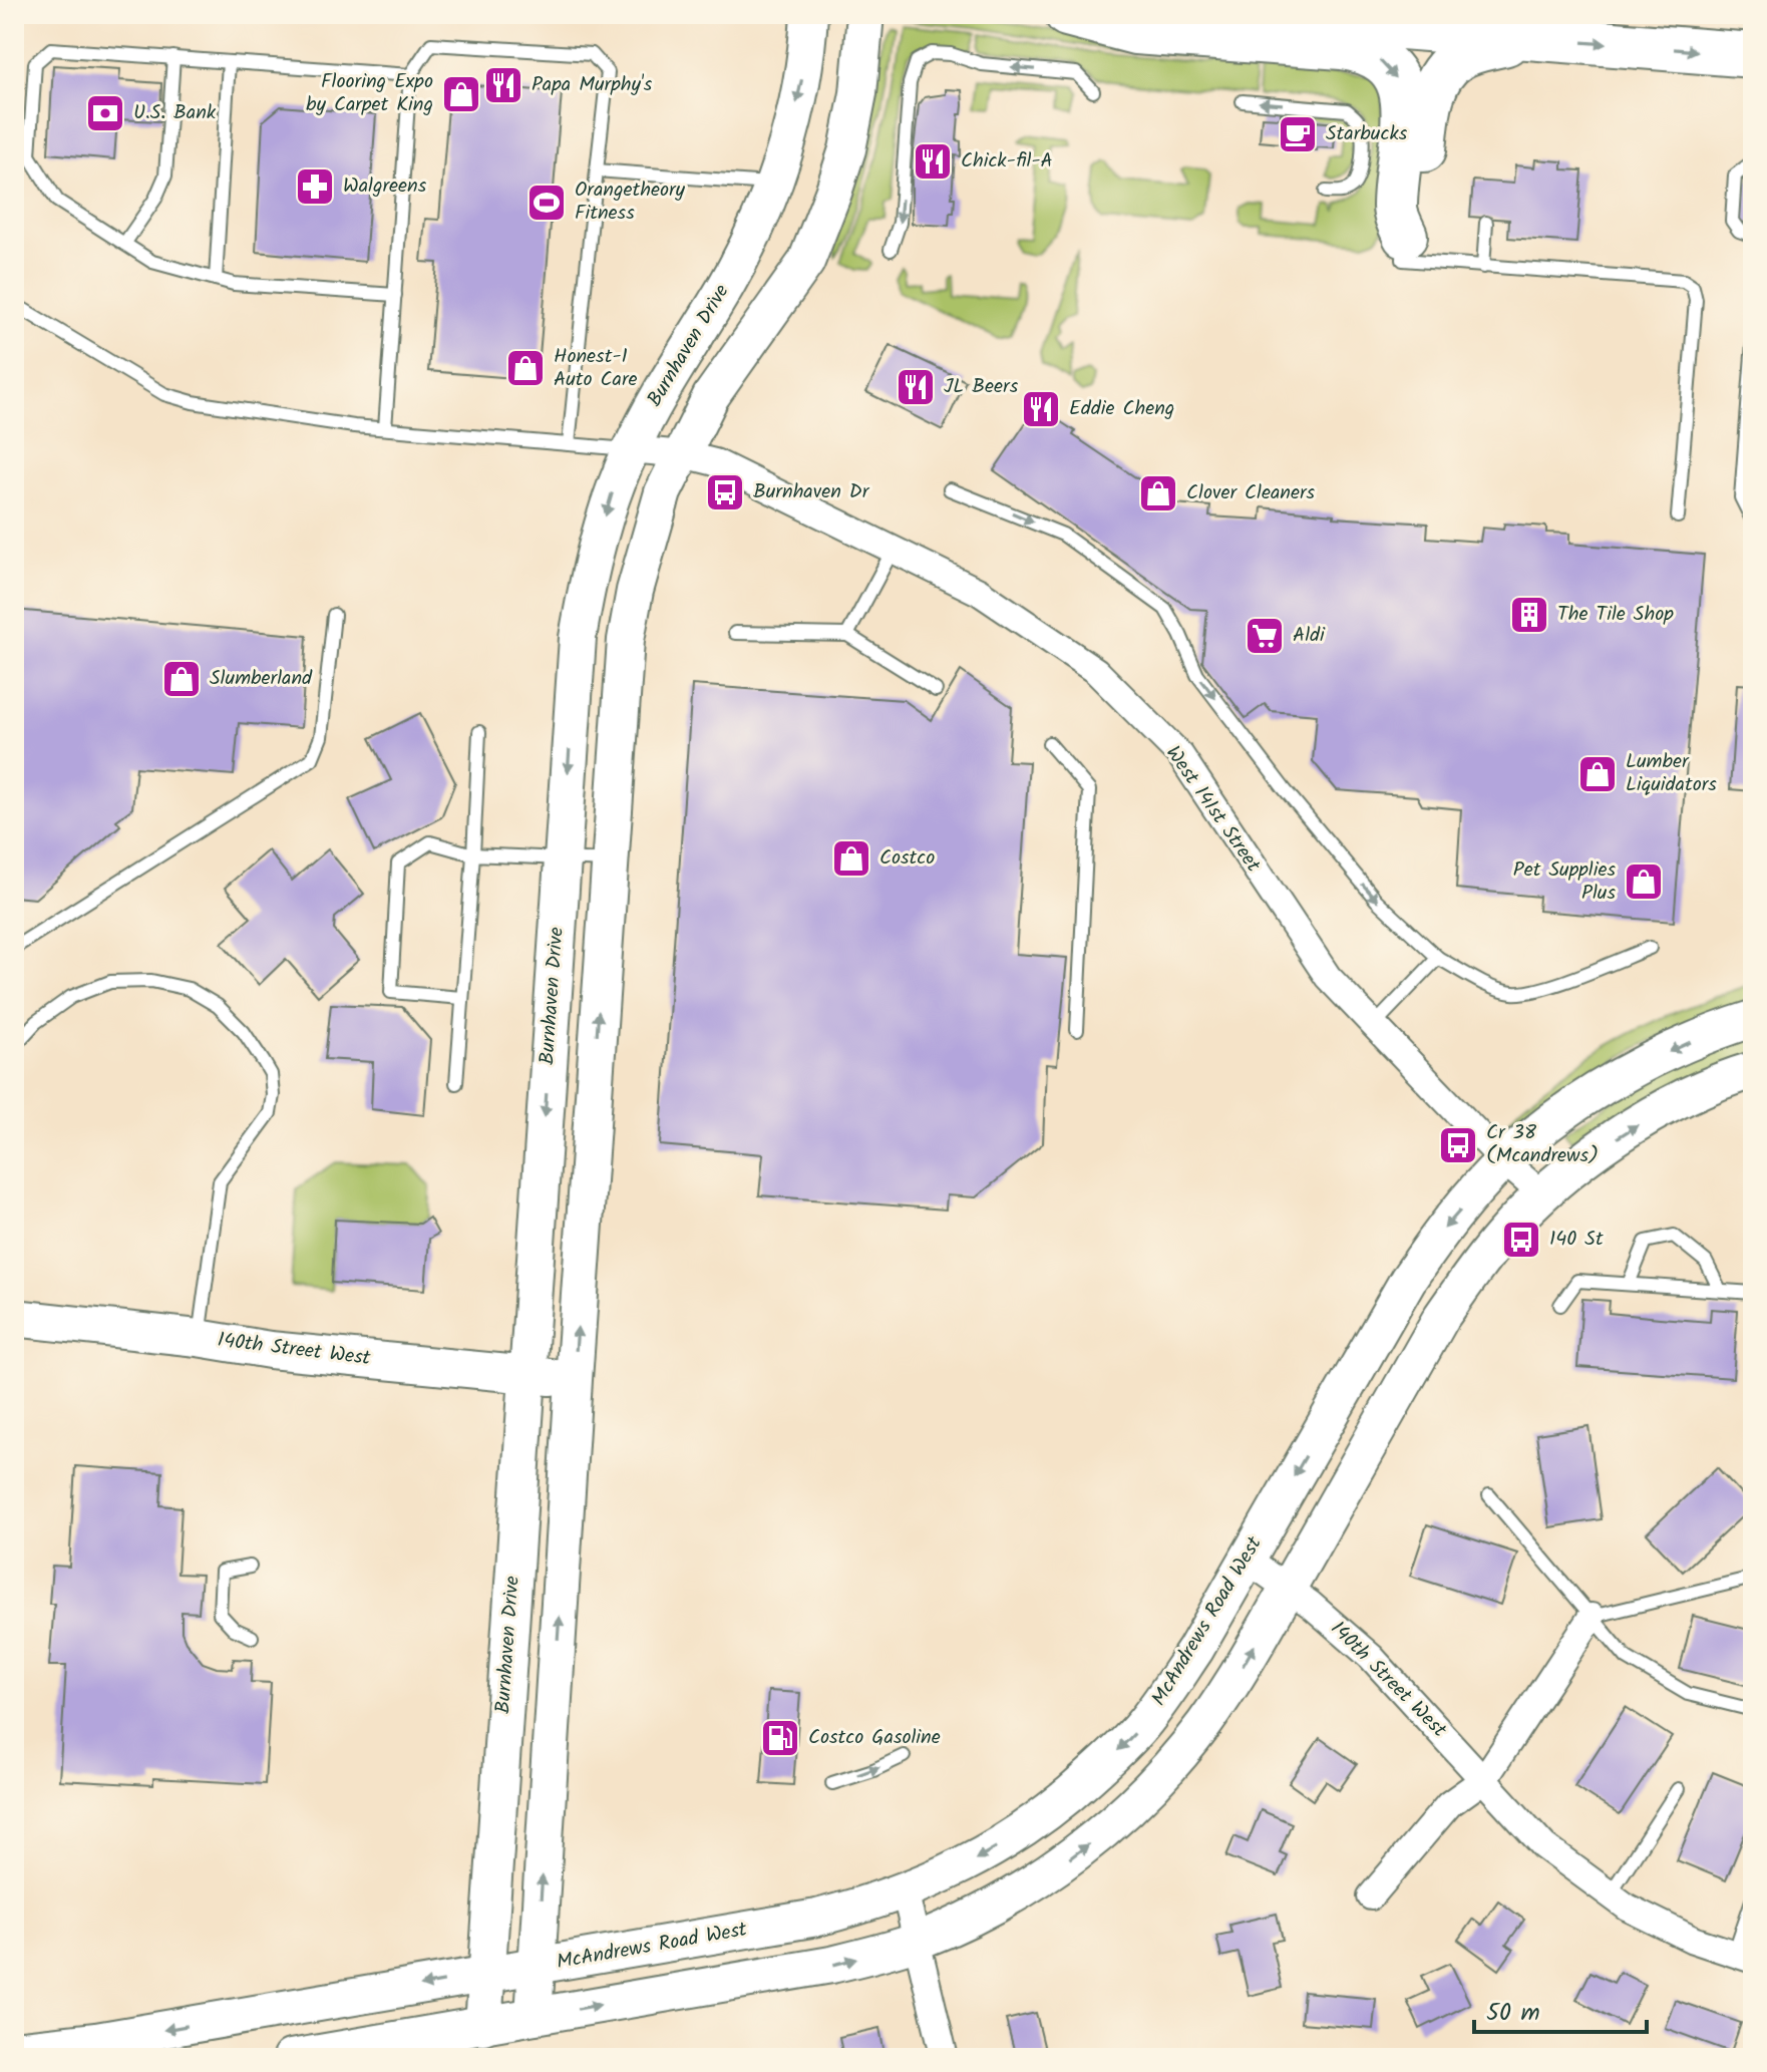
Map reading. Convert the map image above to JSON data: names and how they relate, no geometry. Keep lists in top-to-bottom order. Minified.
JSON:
{"streets":{"street":["Burnhaven Drive","West 141st Street","140th Street West","McAndrews Road West"]},"crossings":[["Burnhaven Drive","West 141st Street"],["Burnhaven Drive","140th Street West"],["Burnhaven Drive","McAndrews Road West"],["West 141st Street","McAndrews Road West"],["140th Street West","McAndrews Road West"]],"places":{"restaurant":["Papa Murphy's","Chick-fil-A","JL Beers","Eddie Cheng"],"shop":["Flooring Expo by Carpet King","Honest-1 Auto Care","Clover Cleaners","Slumberland","Lumber Liquidators","Costco","Pet Supplies Plus"],"bank":["U.S. Bank"],"cafe":["Starbucks"],"pharmacy":["Walgreens"],"sports":["Orangetheory Fitness"],"bus stop":["Burnhaven Dr","Cr 38 (Mcandrews)","140 St"],"building":["The Tile Shop"],"supermarket":["Aldi"],"fuel station":["Costco Gasoline"]},"scale_bar":"50 m"}
